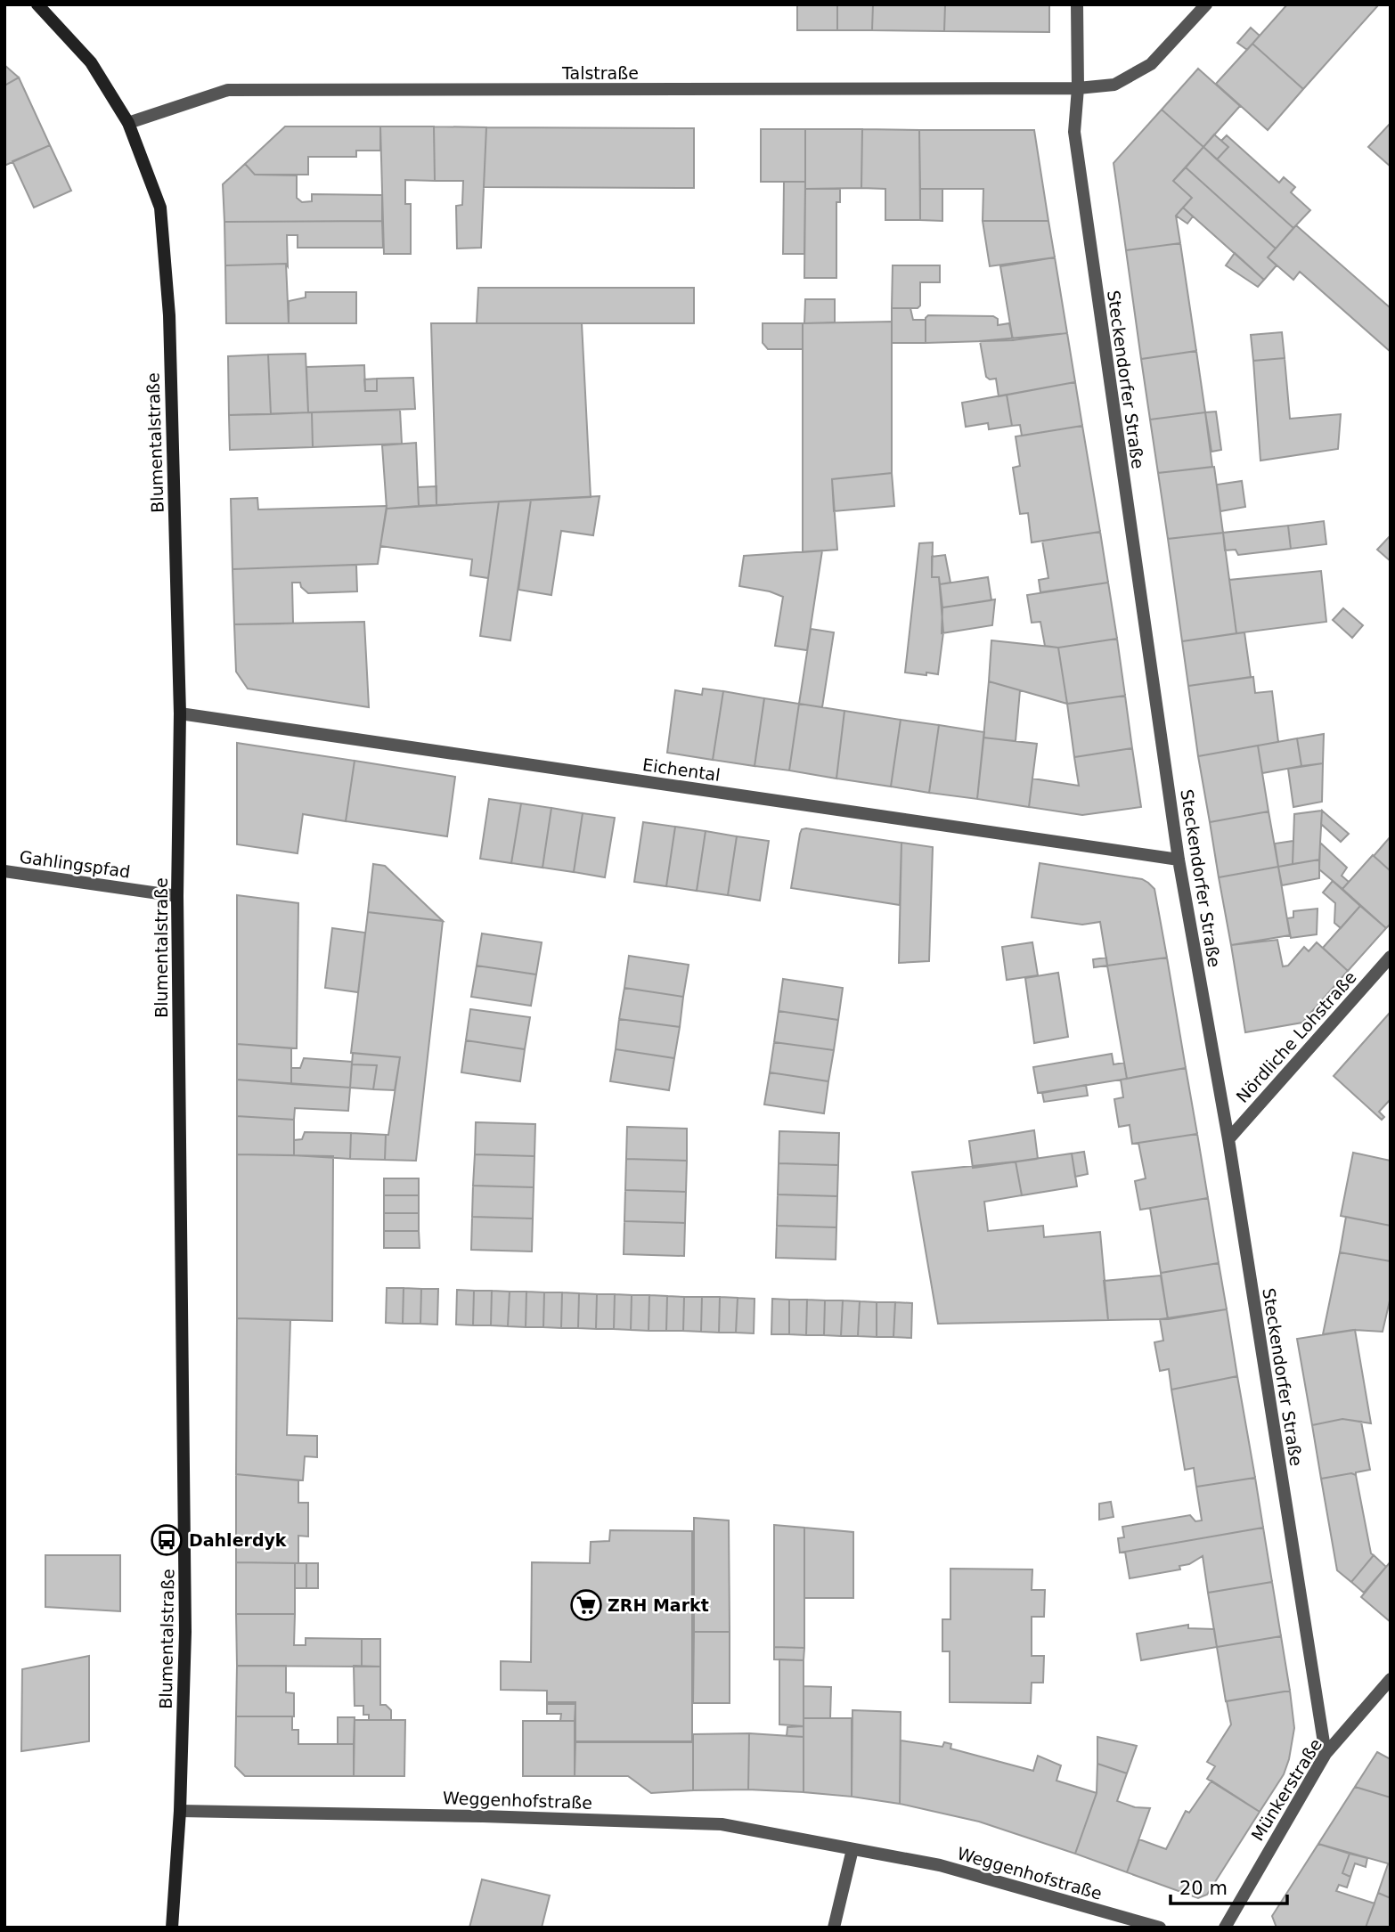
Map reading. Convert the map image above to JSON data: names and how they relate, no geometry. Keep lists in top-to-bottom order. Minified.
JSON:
{"streets":{"main road":["Blumentalstraße"],"street":["Talstraße","Steckendorfer Straße","Eichental","Gahlingspfad","Nördliche Lohstraße","Münkerstraße","Weggenhofstraße"]},"crossings":[["Talstraße","Steckendorfer Straße"],["Talstraße","Blumentalstraße"],["Steckendorfer Straße","Eichental"],["Steckendorfer Straße","Nördliche Lohstraße"],["Steckendorfer Straße","Münkerstraße"],["Blumentalstraße","Eichental"],["Blumentalstraße","Gahlingspfad"],["Blumentalstraße","Weggenhofstraße"]],"places":{"bus stop":["Dahlerdyk"],"supermarket":["ZRH Markt"]},"scale_bar":"20 m"}
